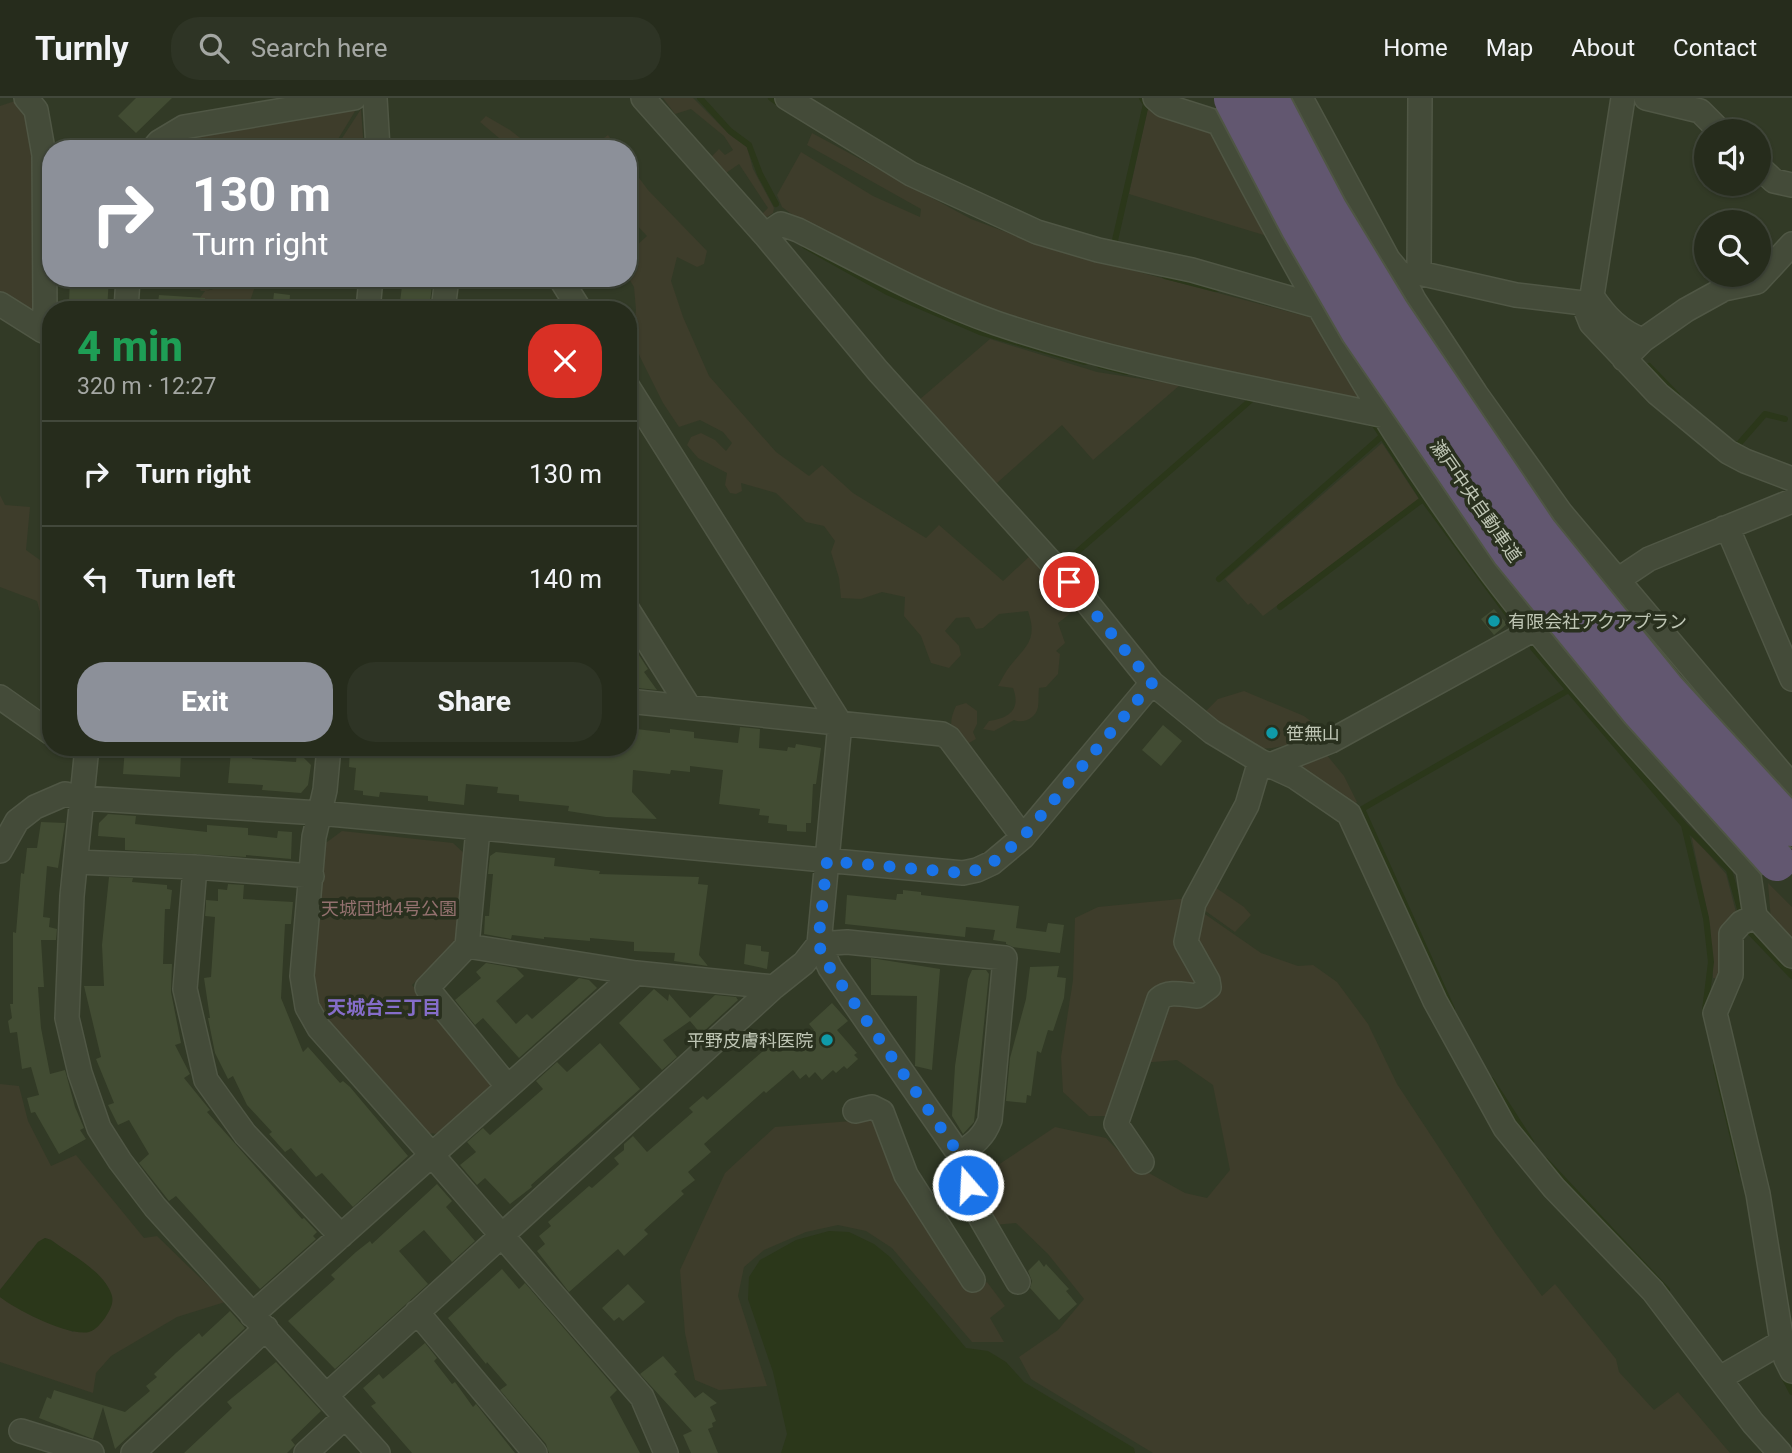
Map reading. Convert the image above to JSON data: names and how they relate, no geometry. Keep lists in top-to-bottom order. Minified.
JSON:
{"streets":{"highway":["瀬戸中央自動車道"]},"districts":["天城台三丁目"],"parks":["天城団地4号公園"],"places":["有限会社アクアプラン","笹無山","平野皮膚科医院"],"page":{"header":"Turnly","search":"Search here","nav":["Home","Map","About","Contact"],"turn":["130 m","Turn right"],"heading":["4 min","320 m · 12:27"],"list":[{"name":"Turn right","value":"130 m"},{"name":"Turn left","value":"140 m"}],"buttons":["Exit","Share"]}}
